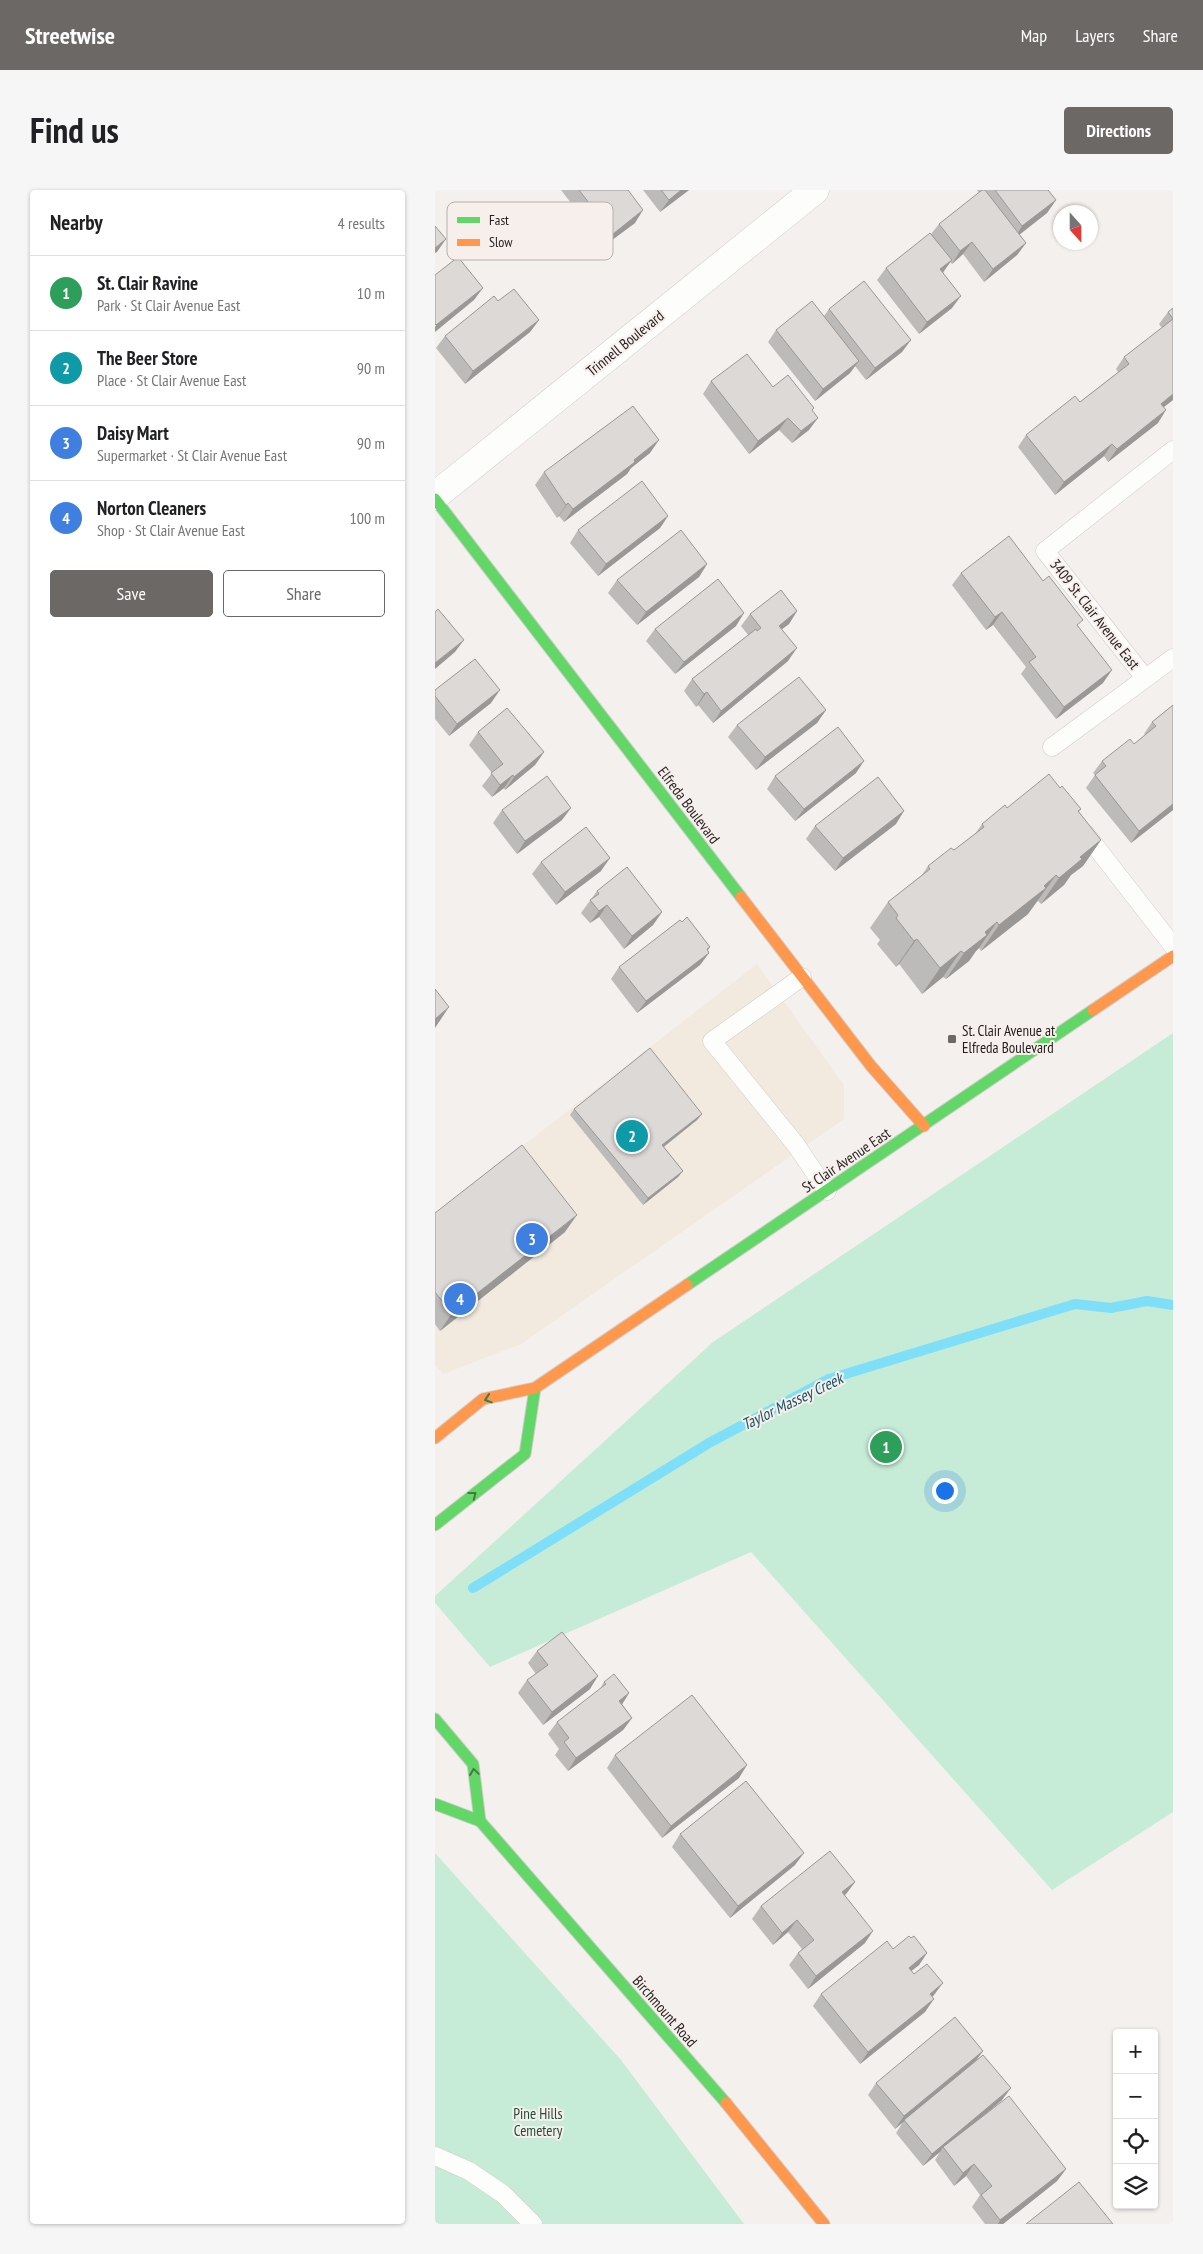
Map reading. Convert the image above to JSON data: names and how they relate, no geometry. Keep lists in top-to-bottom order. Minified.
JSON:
{"streets":{"main road":["Elfreda Boulevard","St Clair Avenue East","Birchmount Road"],"street":["Trinnell Boulevard"],"lane":["3409 St. Clair Avenue East"]},"crossings":[["Trinnell Boulevard","Elfreda Boulevard"],["Elfreda Boulevard","St Clair Avenue East"]],"water":["Taylor Massey Creek"],"parks":["Pine Hills Cemetery"],"places":{"transit":["St. Clair Avenue at Elfreda Boulevard"]},"legend":["Fast","Slow"],"north":"bottom","page":{"header":"Streetwise","nav":["Map","Layers","Share"],"title":"Find us","buttons":["Directions",["Save","Share"]],"heading":["Nearby","4 results"],"list":[{"mark":"1","name":"St. Clair Ravine","note":"Park · St Clair Avenue East","value":"10 m"},{"mark":"2","name":"The Beer Store","note":"Place · St Clair Avenue East","value":"90 m"},{"mark":"3","name":"Daisy Mart","note":"Supermarket · St Clair Avenue East","value":"90 m"},{"mark":"4","name":"Norton Cleaners","note":"Shop · St Clair Avenue East","value":"100 m"}],"pins":["2","3","4","1"],"map_buttons":["+","−"]}}
